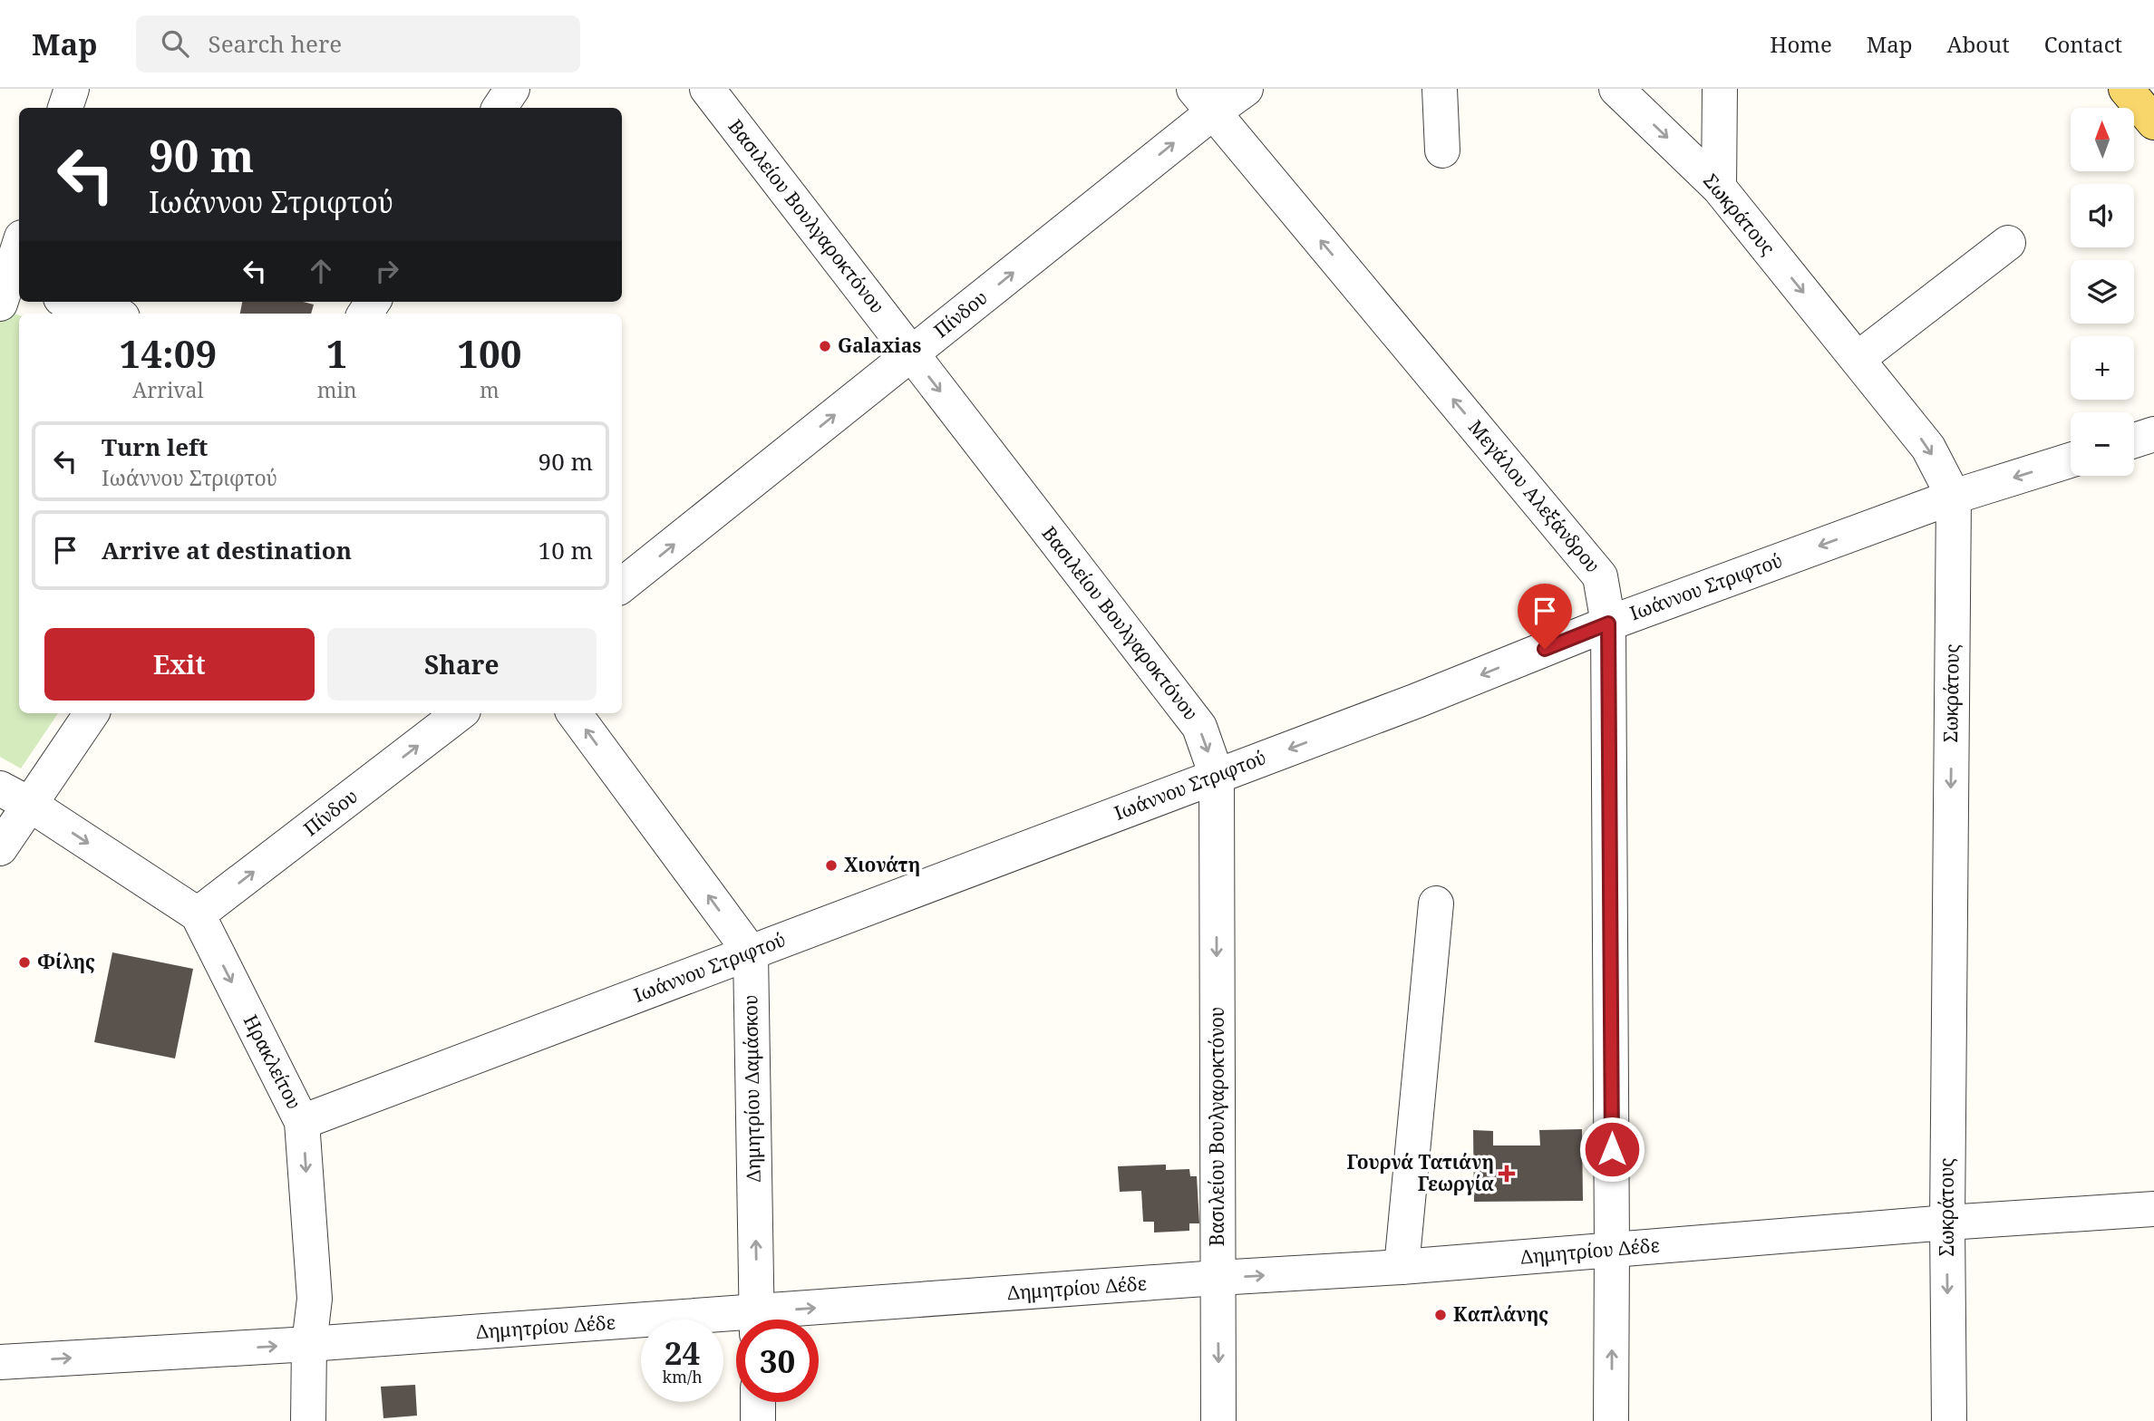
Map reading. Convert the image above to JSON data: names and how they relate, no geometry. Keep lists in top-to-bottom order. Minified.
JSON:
{"streets":{"street":["Σωκράτους","Βασιλείου Βουλγαροκτόνου","Πίνδου","Μεγάλου Αλεξάνδρου","Ιωάννου Στριφτού","Ηρακλείτου","Δημητρίου Δαμάσκου","Δημητρίου Δέδε"]},"crossings":[["Σωκράτους","Ιωάννου Στριφτού"],["Σωκράτους","Δημητρίου Δέδε"],["Βασιλείου Βουλγαροκτόνου","Πίνδου"],["Βασιλείου Βουλγαροκτόνου","Ιωάννου Στριφτού"],["Βασιλείου Βουλγαροκτόνου","Δημητρίου Δέδε"],["Πίνδου","Μεγάλου Αλεξάνδρου"],["Πίνδου","Ηρακλείτου"],["Μεγάλου Αλεξάνδρου","Ιωάννου Στριφτού"],["Μεγάλου Αλεξάνδρου","Δημητρίου Δέδε"],["Ιωάννου Στριφτού","Ηρακλείτου"],["Ιωάννου Στριφτού","Δημητρίου Δαμάσκου"],["Ηρακλείτου","Δημητρίου Δέδε"]],"one_way":["Σωκράτους","Πίνδου","Μεγάλου Αλεξάνδρου","Ιωάννου Στριφτού","Ηρακλείτου","Δημητρίου Δαμάσκου","Δημητρίου Δέδε"],"places":{"other":["Galaxias","Χιονάτη","Φίλης","Καπλάνης"],"health":["Γουρνά Τατιάνη Γεωργία"]},"north":"top","page":{"header":"Map","search":"Search here","nav":["Home","Map","About","Contact"],"map_buttons":["+","−"],"turn":["90 m","Ιωάννου Στριφτού"],"eta":["14:09","Arrival","1","min","100","m"],"list":[{"name":"Turn left","note":"Ιωάννου Στριφτού","value":"90 m"},{"name":"Arrive at destination","value":"10 m"}],"buttons":["Exit","Share"],"speed":"24 km/h","limit":"30"}}
